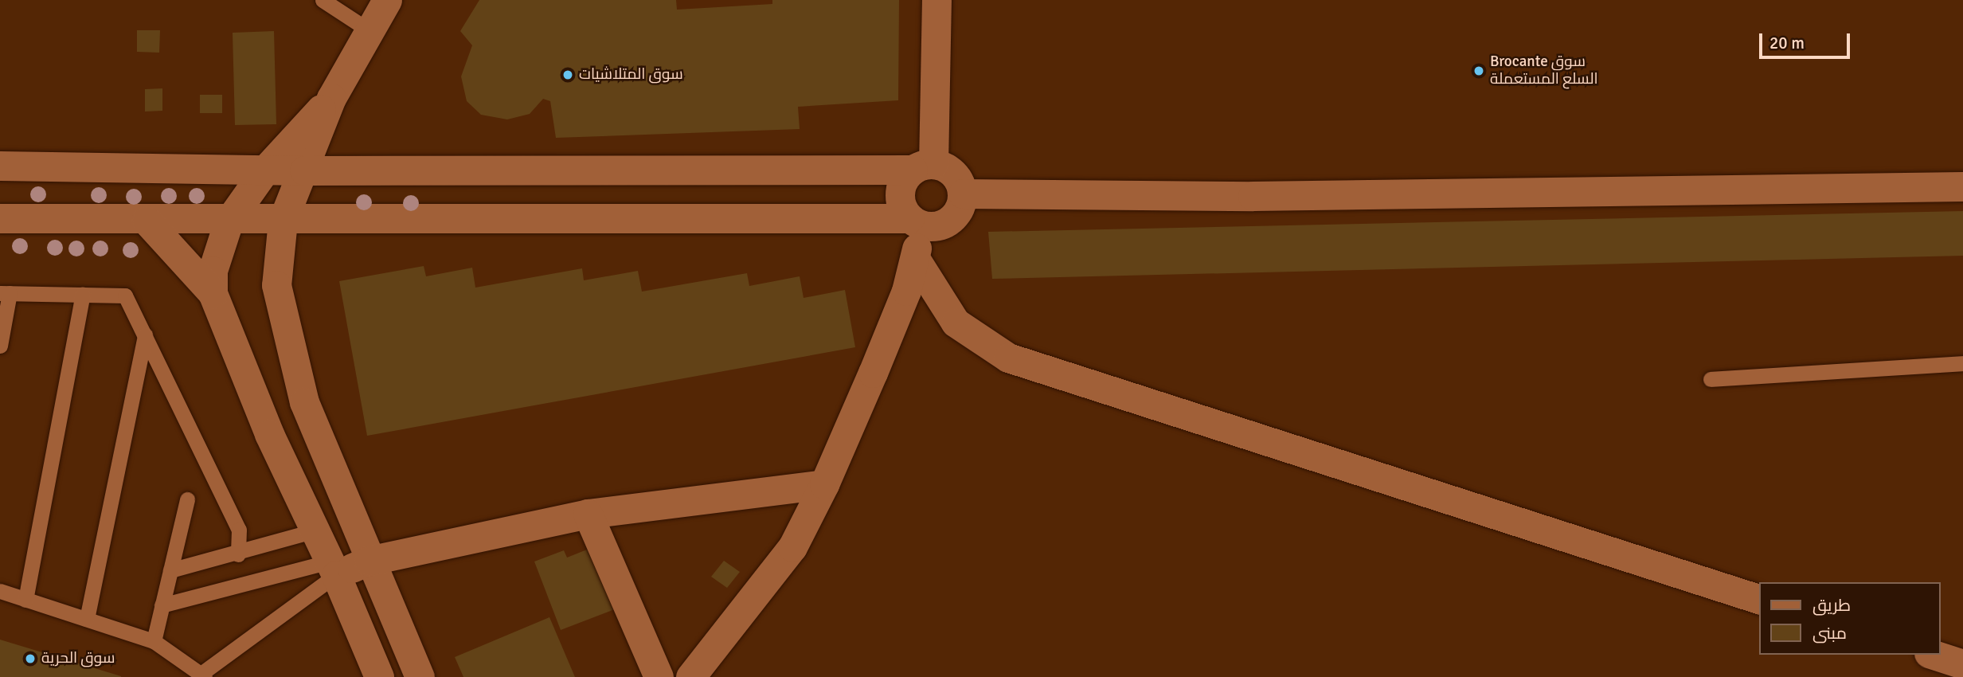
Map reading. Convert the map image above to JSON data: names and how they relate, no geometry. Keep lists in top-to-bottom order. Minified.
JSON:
{"places":["Brocante سوق السلع المستعملة","سوق المتلاشيات","سوق الحرية"],"legend":["طريق","مبنى"],"scale_bar":"20 m"}
